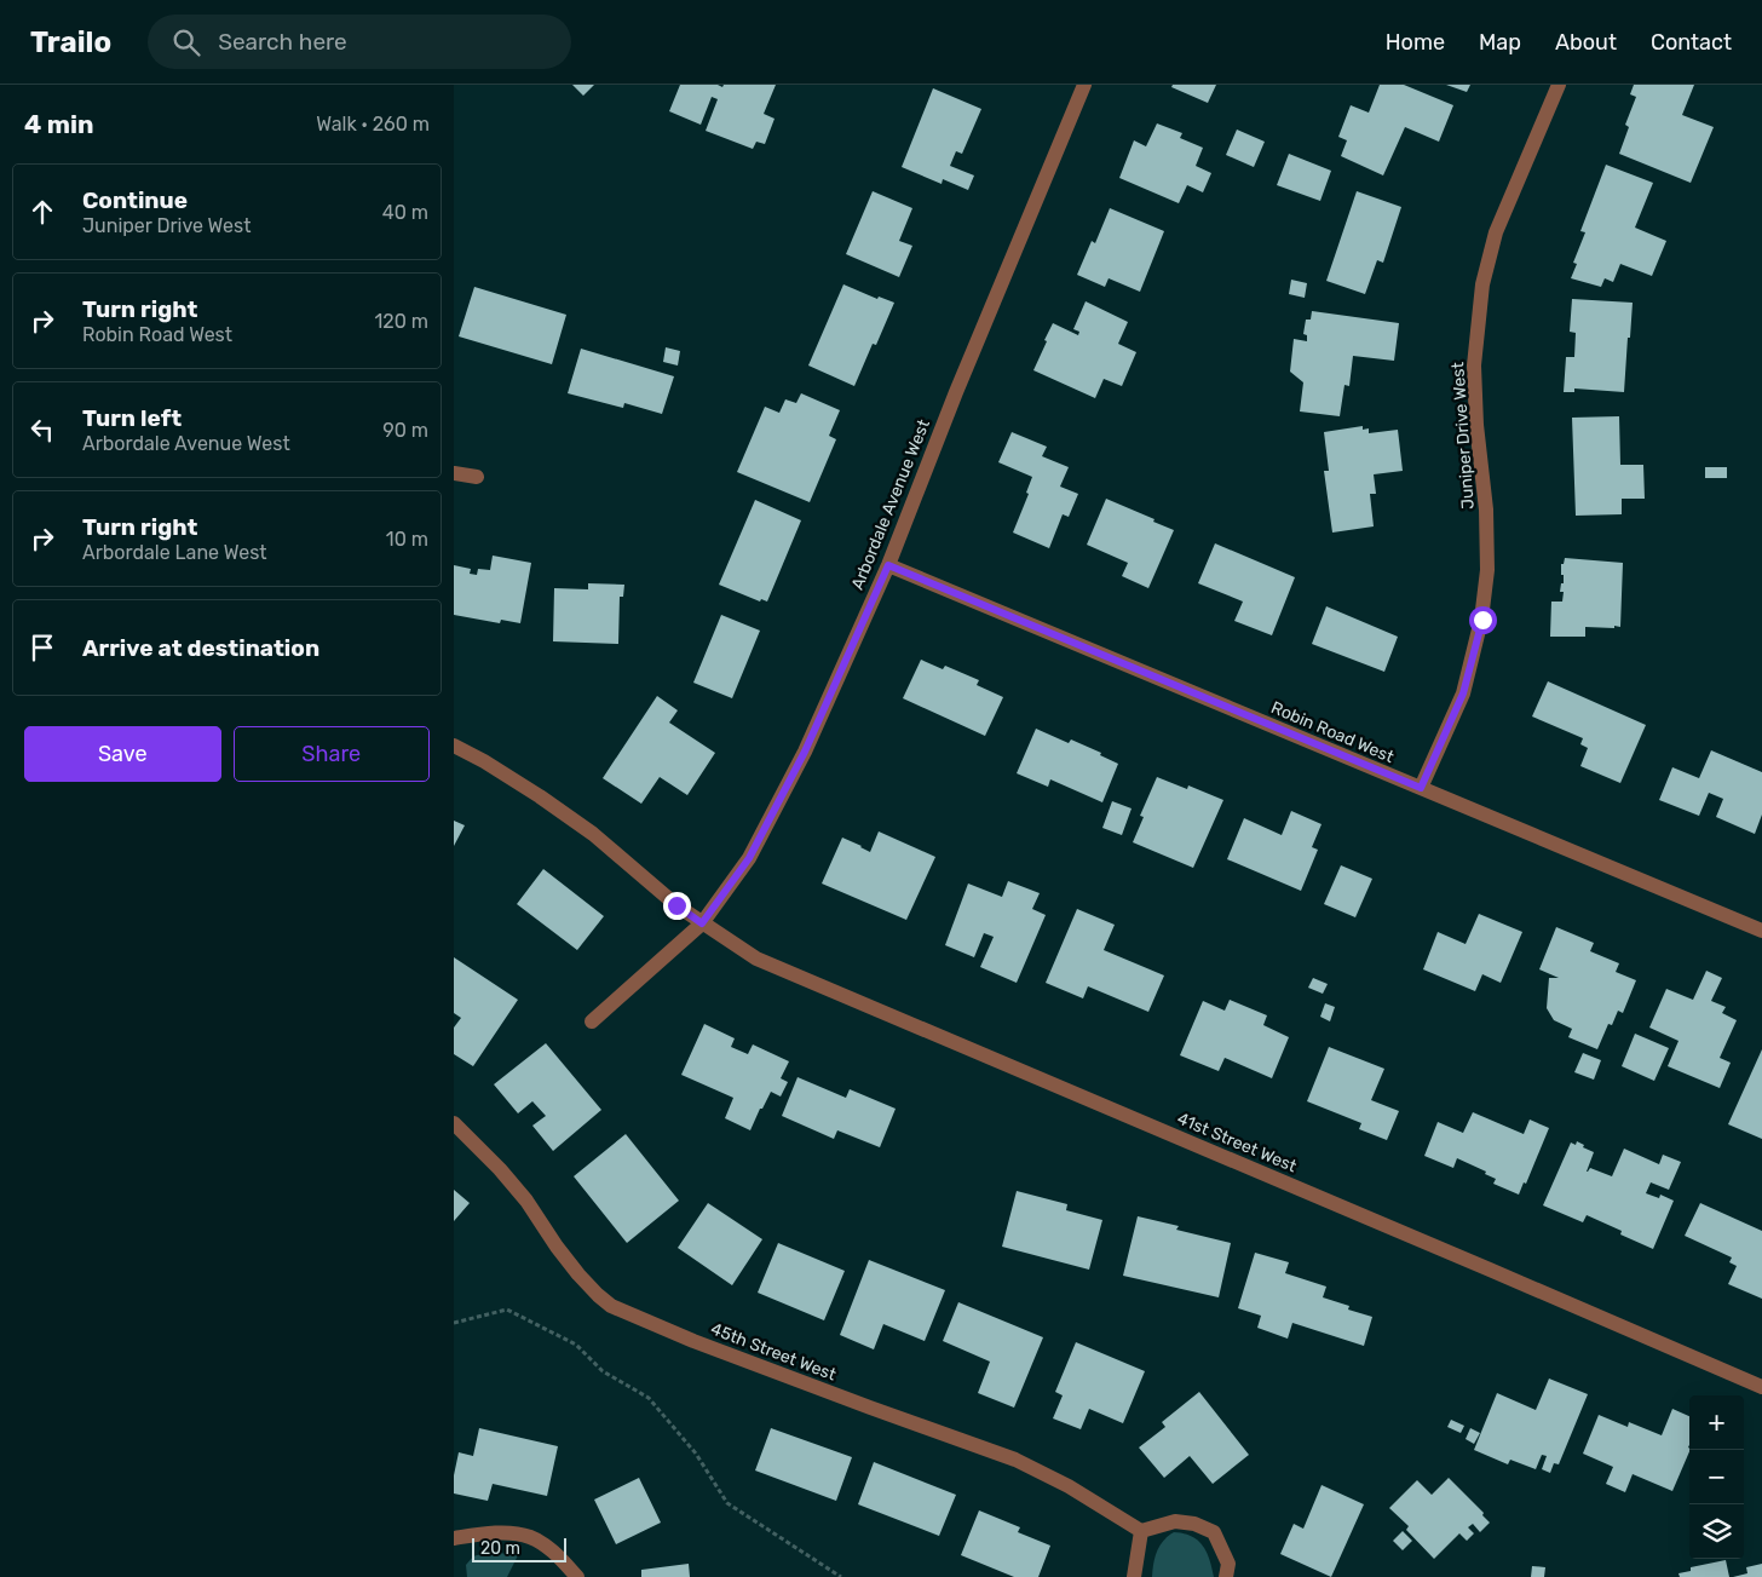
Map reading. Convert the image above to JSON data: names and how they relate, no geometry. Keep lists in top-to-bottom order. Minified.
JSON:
{"streets":{"street":["Juniper Drive West","Arbordale Avenue West","Robin Road West","41st Street West","45th Street West"]},"crossings":[["Juniper Drive West","Robin Road West"],["Arbordale Avenue West","Robin Road West"],["Arbordale Avenue West","41st Street West"]],"scale_bar":"20 m","page":{"header":"Trailo","search":"Search here","nav":["Home","Map","About","Contact"],"heading":["4 min","Walk · 260 m"],"list":[["Continue","Juniper Drive West","40 m"],["Turn right","Robin Road West","120 m"],["Turn left","Arbordale Avenue West","90 m"],["Turn right","Arbordale Lane West","10 m"],"Arrive at destination"],"buttons":["Save","Share"],"map_buttons":["+","−"],"scale":"20 m"}}
